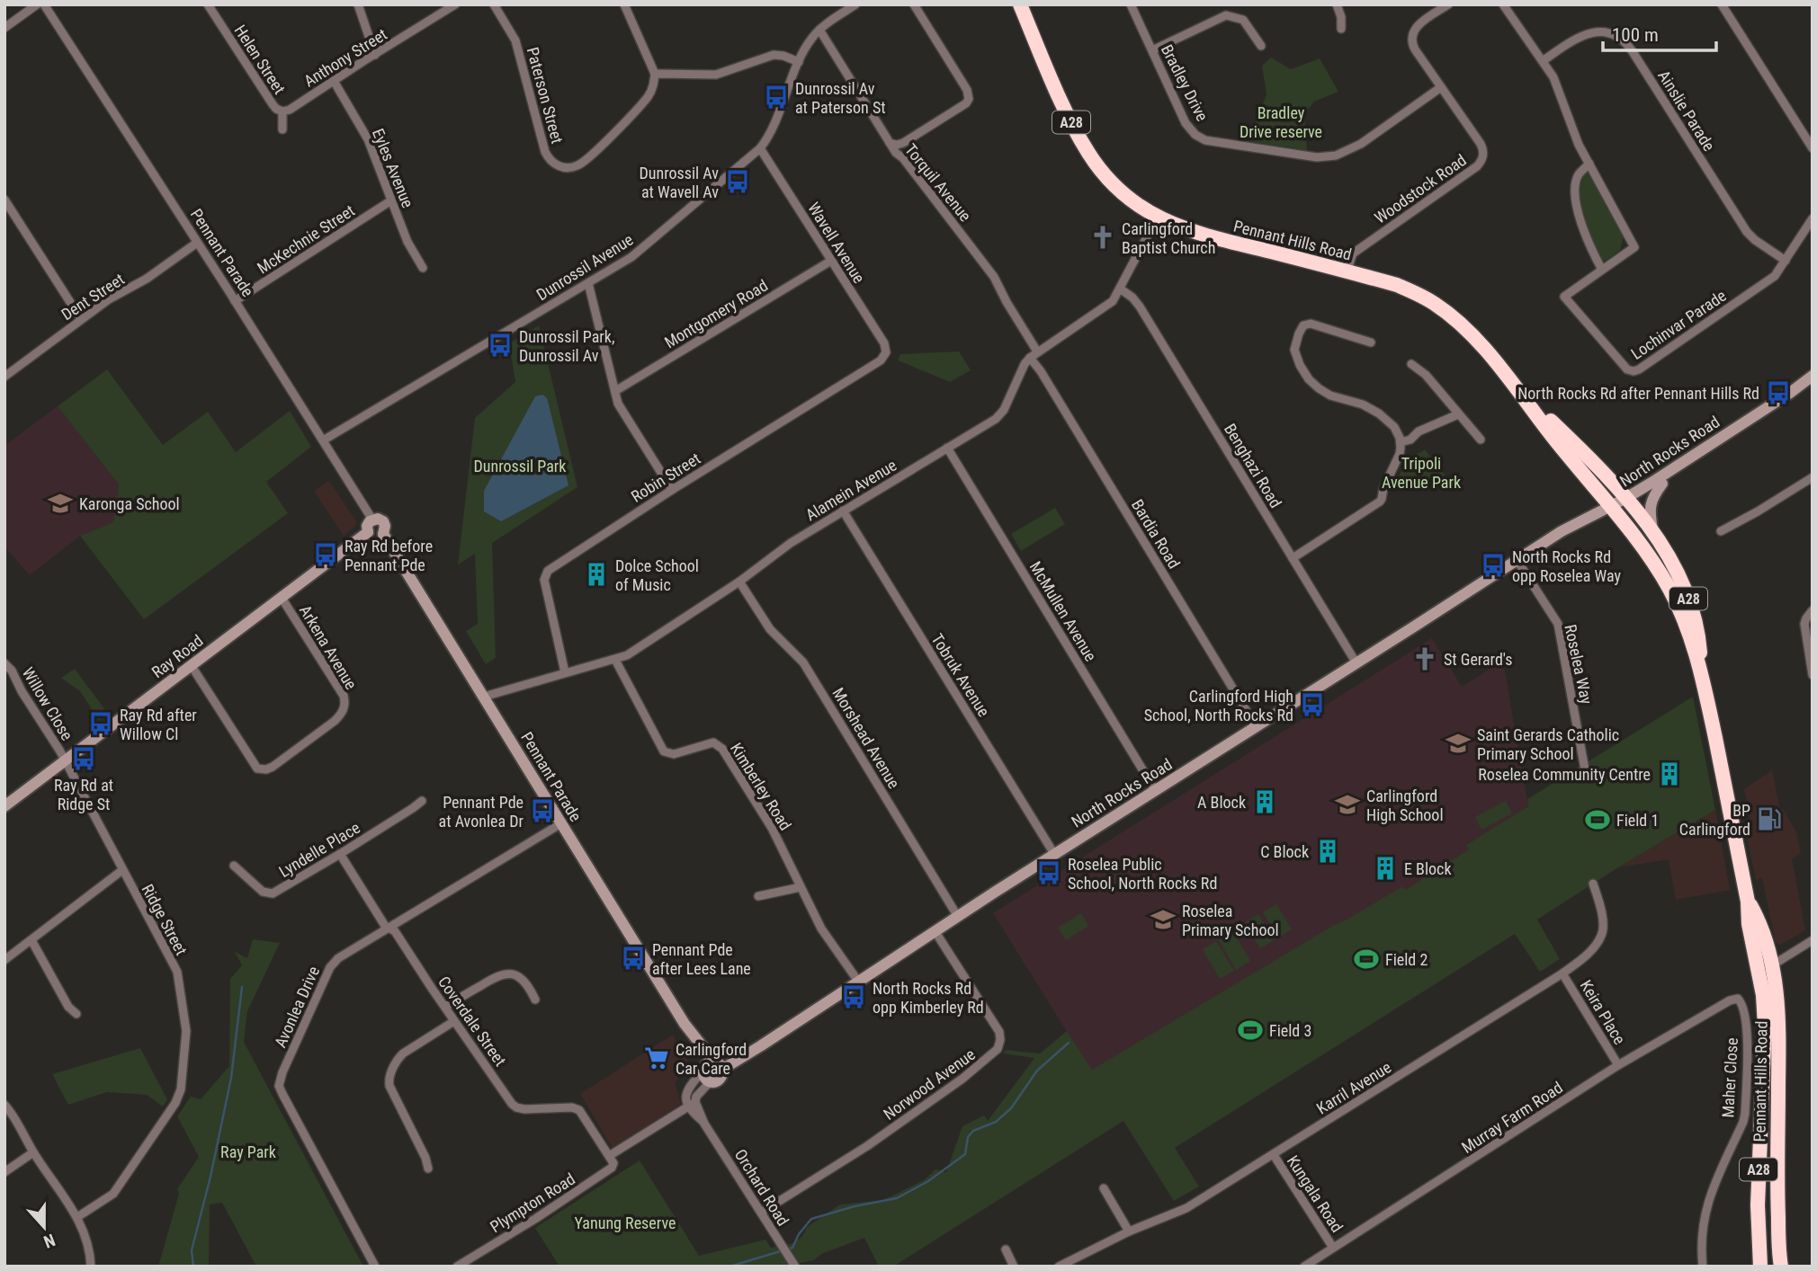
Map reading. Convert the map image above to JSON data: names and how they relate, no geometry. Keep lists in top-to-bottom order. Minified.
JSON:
{"streets":{"highway":["A28","Pennant Hills Road"],"street":["Anthony Street","Helen Street","Bradley Drive","Paterson Street","Ainslie Parade","Eyles Avenue","Torquil Avenue","Woodstock Road","McKechnie Street","Wavell Avenue","Pennant Parade","Dunrossil Avenue","Dent Street","Montgomery Road","Lochinvar Parade","North Rocks Road","Benghazi Road","Robin Street","Alamein Avenue","Bardia Road","McMullen Avenue","Arkena Avenue","Ray Road","Roselea Way","Tobruk Avenue","Willow Close","Morshead Avenue","Kimberley Road","Lyndelle Place","Ridge Street","Avonlea Drive","Keira Place","Coverdale Street","Maher Close","Norwood Avenue","Karril Avenue","Murray Farm Road","Orchard Road","Kungala Road","Plympton Road"]},"crossings":[["Anthony Street","Helen Street"],["Anthony Street","Eyles Avenue"],["Bradley Drive","Woodstock Road"],["Ainslie Parade","Lochinvar Parade"],["Eyles Avenue","McKechnie Street"],["Torquil Avenue","Dunrossil Avenue"],["Torquil Avenue","Alamein Avenue"],["Woodstock Road","Pennant Hills Road"],["McKechnie Street","Pennant Parade"],["Pennant Hills Road","North Rocks Road"],["Pennant Hills Road","Alamein Avenue"],["Wavell Avenue","Dunrossil Avenue"],["Wavell Avenue","Montgomery Road"],["Wavell Avenue","Robin Street"],["Pennant Parade","Dunrossil Avenue"],["Pennant Parade","Dent Street"],["Pennant Parade","North Rocks Road"],["Pennant Parade","Alamein Avenue"],["Pennant Parade","Ray Road"],["Pennant Parade","Avonlea Drive"],["North Rocks Road","Benghazi Road"],["North Rocks Road","Bardia Road"],["North Rocks Road","McMullen Avenue"],["North Rocks Road","Roselea Way"],["North Rocks Road","Tobruk Avenue"],["North Rocks Road","Morshead Avenue"],["North Rocks Road","Kimberley Road"],["North Rocks Road","Norwood Avenue"],["North Rocks Road","Orchard Road"],["Benghazi Road","Alamein Avenue"],["Robin Street","Alamein Avenue"],["Alamein Avenue","Bardia Road"],["Alamein Avenue","McMullen Avenue"],["Alamein Avenue","Tobruk Avenue"],["Alamein Avenue","Morshead Avenue"],["Alamein Avenue","Kimberley Road"],["Arkena Avenue","Ray Road"],["Ray Road","Willow Close"],["Ray Road","Ridge Street"],["Willow Close","Ridge Street"],["Lyndelle Place","Coverdale Street"],["Avonlea Drive","Coverdale Street"],["Keira Place","Karril Avenue"],["Keira Place","Murray Farm Road"],["Coverdale Street","Plympton Road"],["Maher Close","Murray Farm Road"],["Norwood Avenue","Orchard Road"],["Karril Avenue","Kungala Road"],["Murray Farm Road","Kungala Road"]],"parks":["Bradley Drive reserve","Tripoli Avenue Park","Dunrossil Park","Ray Park","Yanung Reserve"],"places":{"bus stop":["Dunrossil Av at Paterson St","Dunrossil Av at Wavell Av","Dunrossil Park, Dunrossil Av","North Rocks Rd after Pennant Hills Rd","Ray Rd before Pennant Pde","North Rocks Rd opp Roselea Way","Carlingford High School, North Rocks Rd","Ray Rd after Willow Cl","Ray Rd at Ridge St","Pennant Pde at Avonlea Dr","Roselea Public School, North Rocks Rd","Pennant Pde after Lees Lane","North Rocks Rd opp Kimberley Rd"],"church":["Carlingford Baptist Church","St Gerard's"],"school or university":["Karonga School","Saint Gerards Catholic Primary School","Carlingford High School","Roselea Primary School"],"building":["Dolce School of Music","Roselea Community Centre","A Block","C Block","E Block"],"fuel station":["BP Carlingford"],"sports":["Field 1","Field 2","Field 3"],"supermarket":["Carlingford Car Care"]},"scale_bar":"100 m","north":"bottom"}
